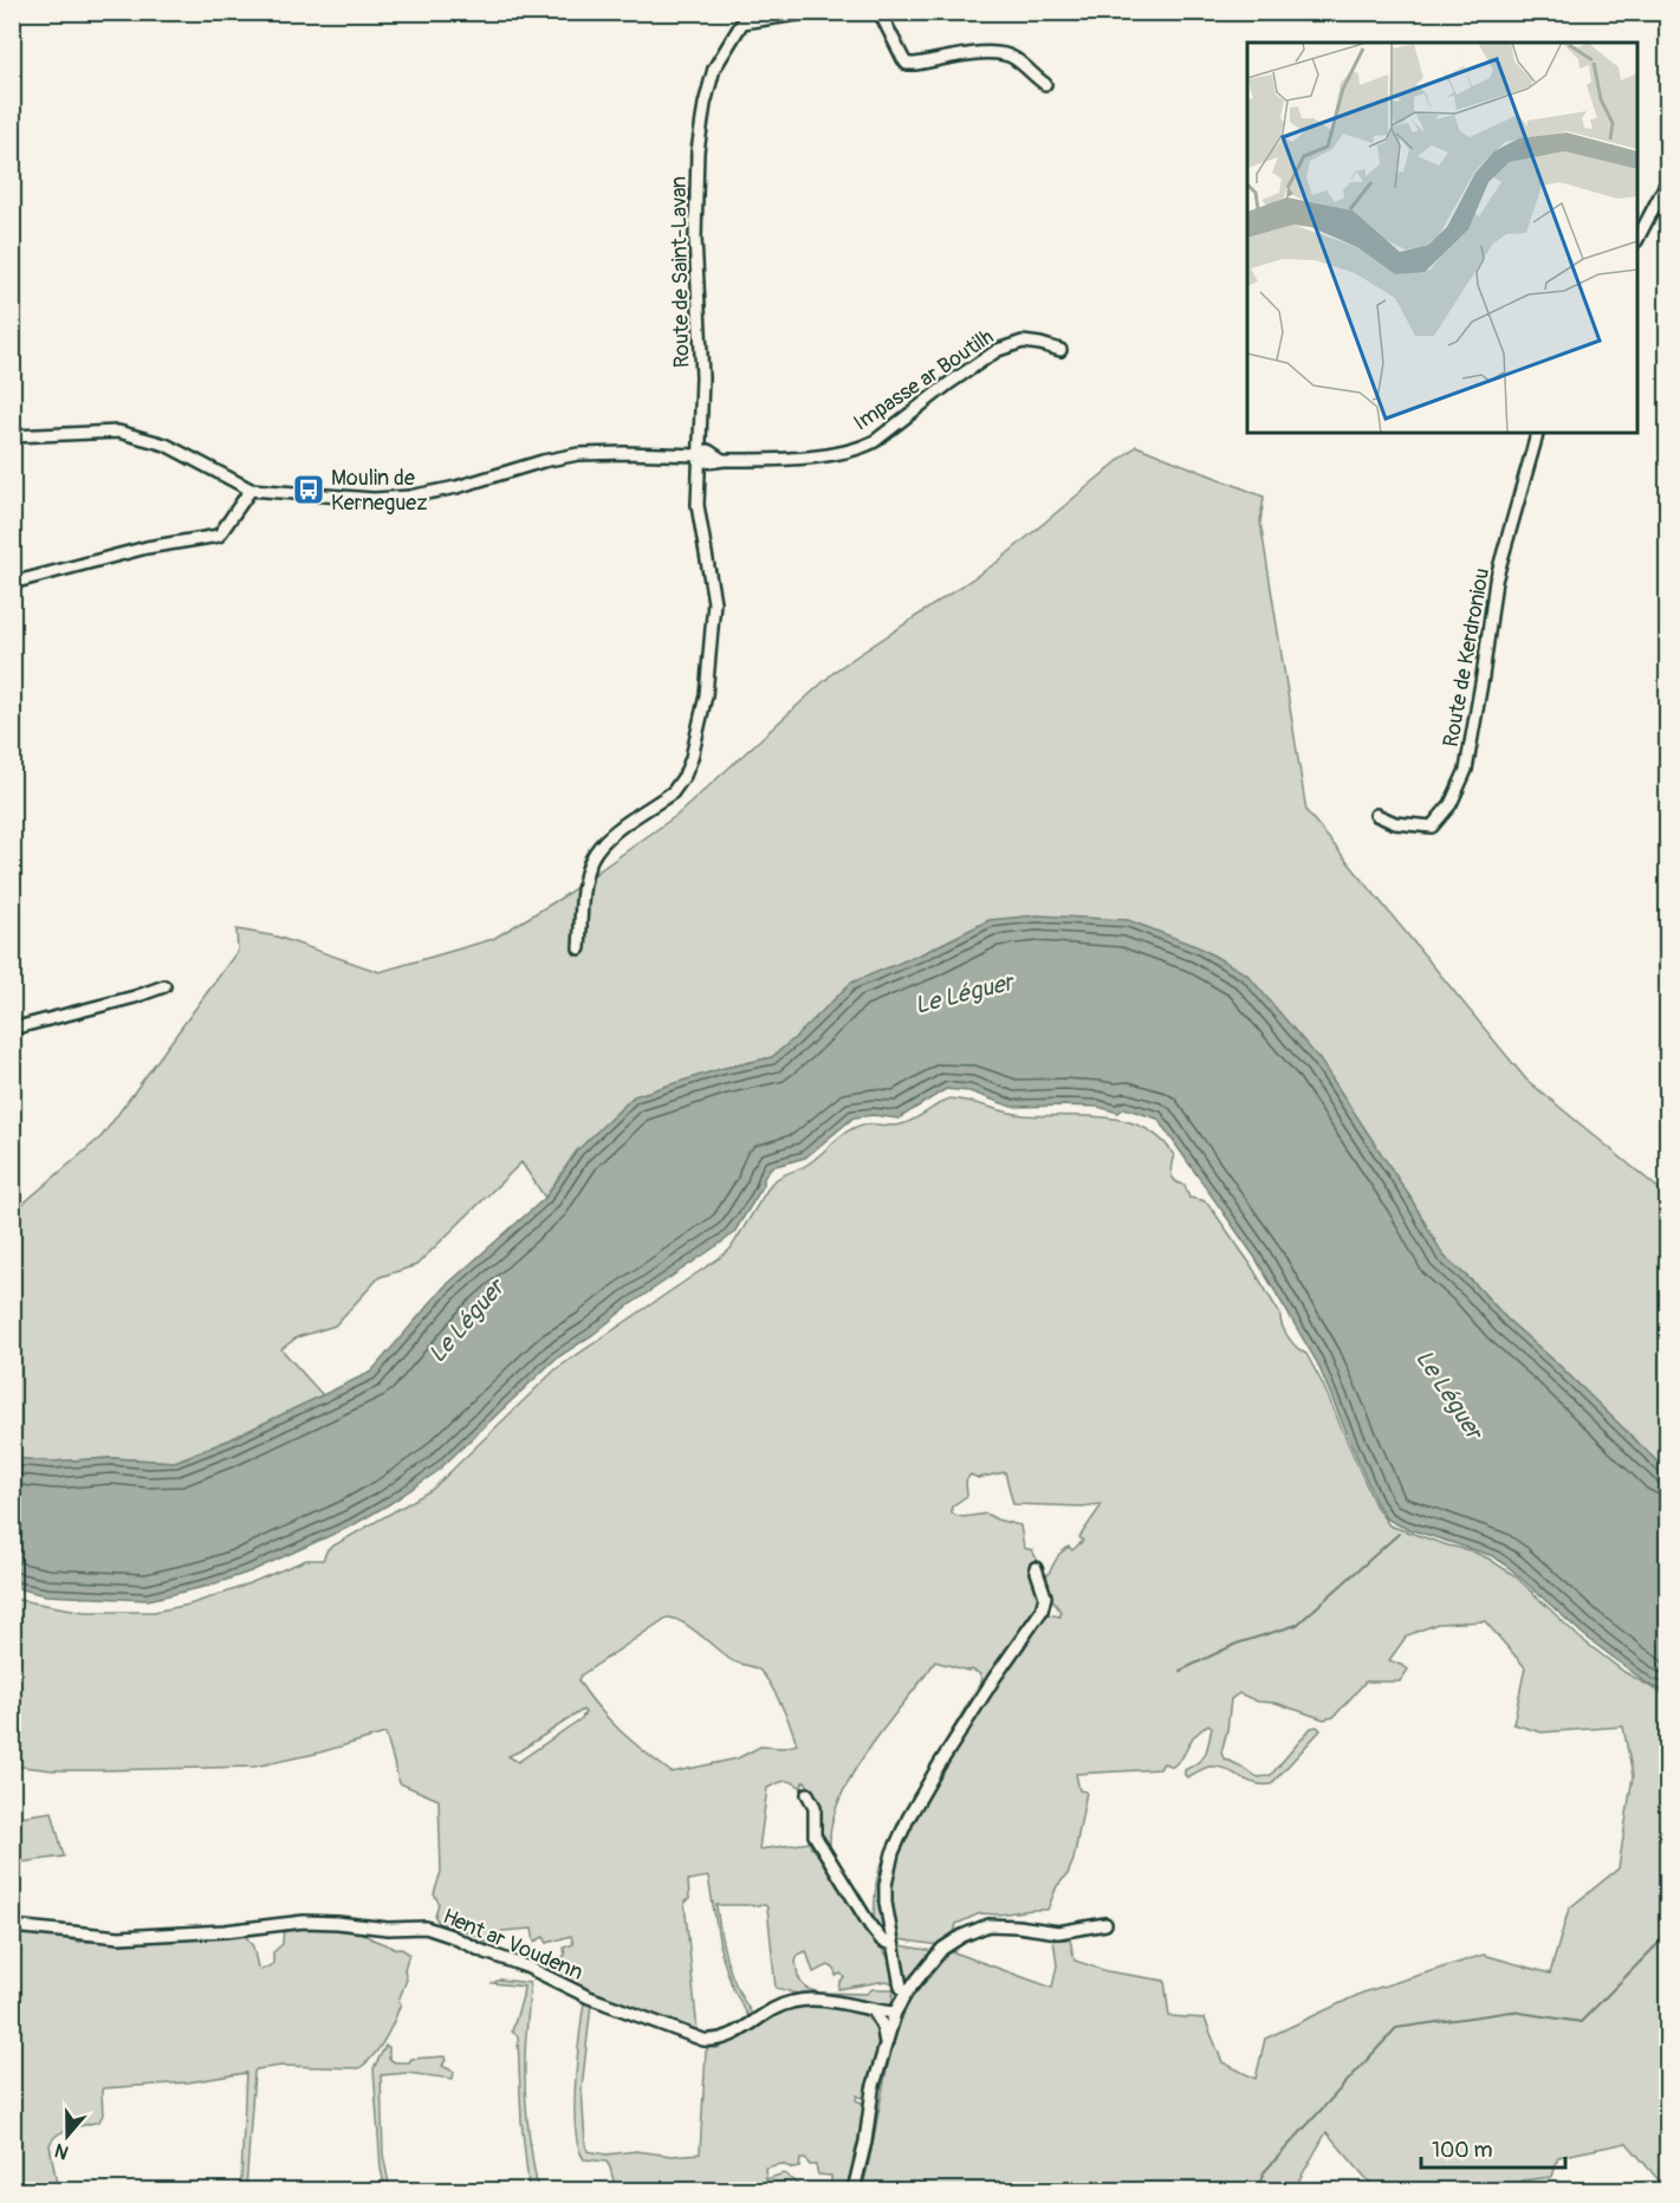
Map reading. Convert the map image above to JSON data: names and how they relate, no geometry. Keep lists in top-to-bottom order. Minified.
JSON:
{"streets":{"street":["Route de Saint-Lavan","Impasse ar Boutilh","Route de Kerdroniou","Hent ar Voudenn"]},"crossings":[["Route de Saint-Lavan","Impasse ar Boutilh"]],"water":["Le Léguer"],"places":{"bus stop":["Moulin de Kerneguez"]},"scale_bar":"100 m","north":"bottom"}
